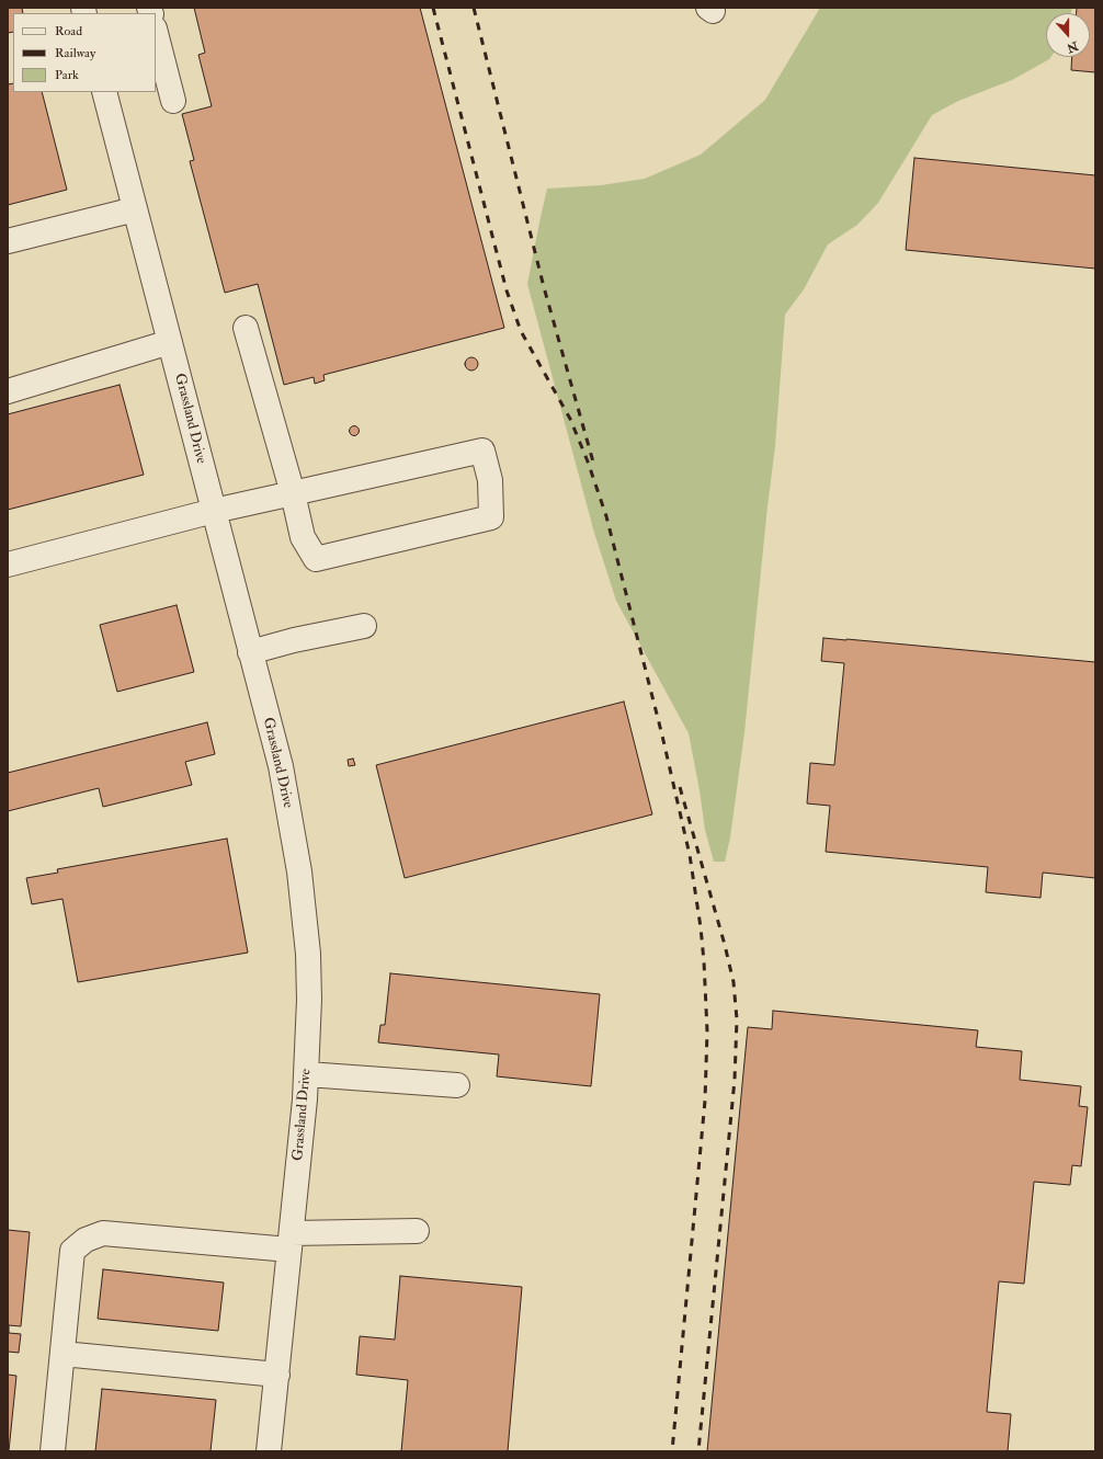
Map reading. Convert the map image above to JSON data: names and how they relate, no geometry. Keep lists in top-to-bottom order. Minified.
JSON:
{"streets":{"street":["Grassland Drive"]},"legend":["Road","Railway","Park"],"north":"bottom"}
